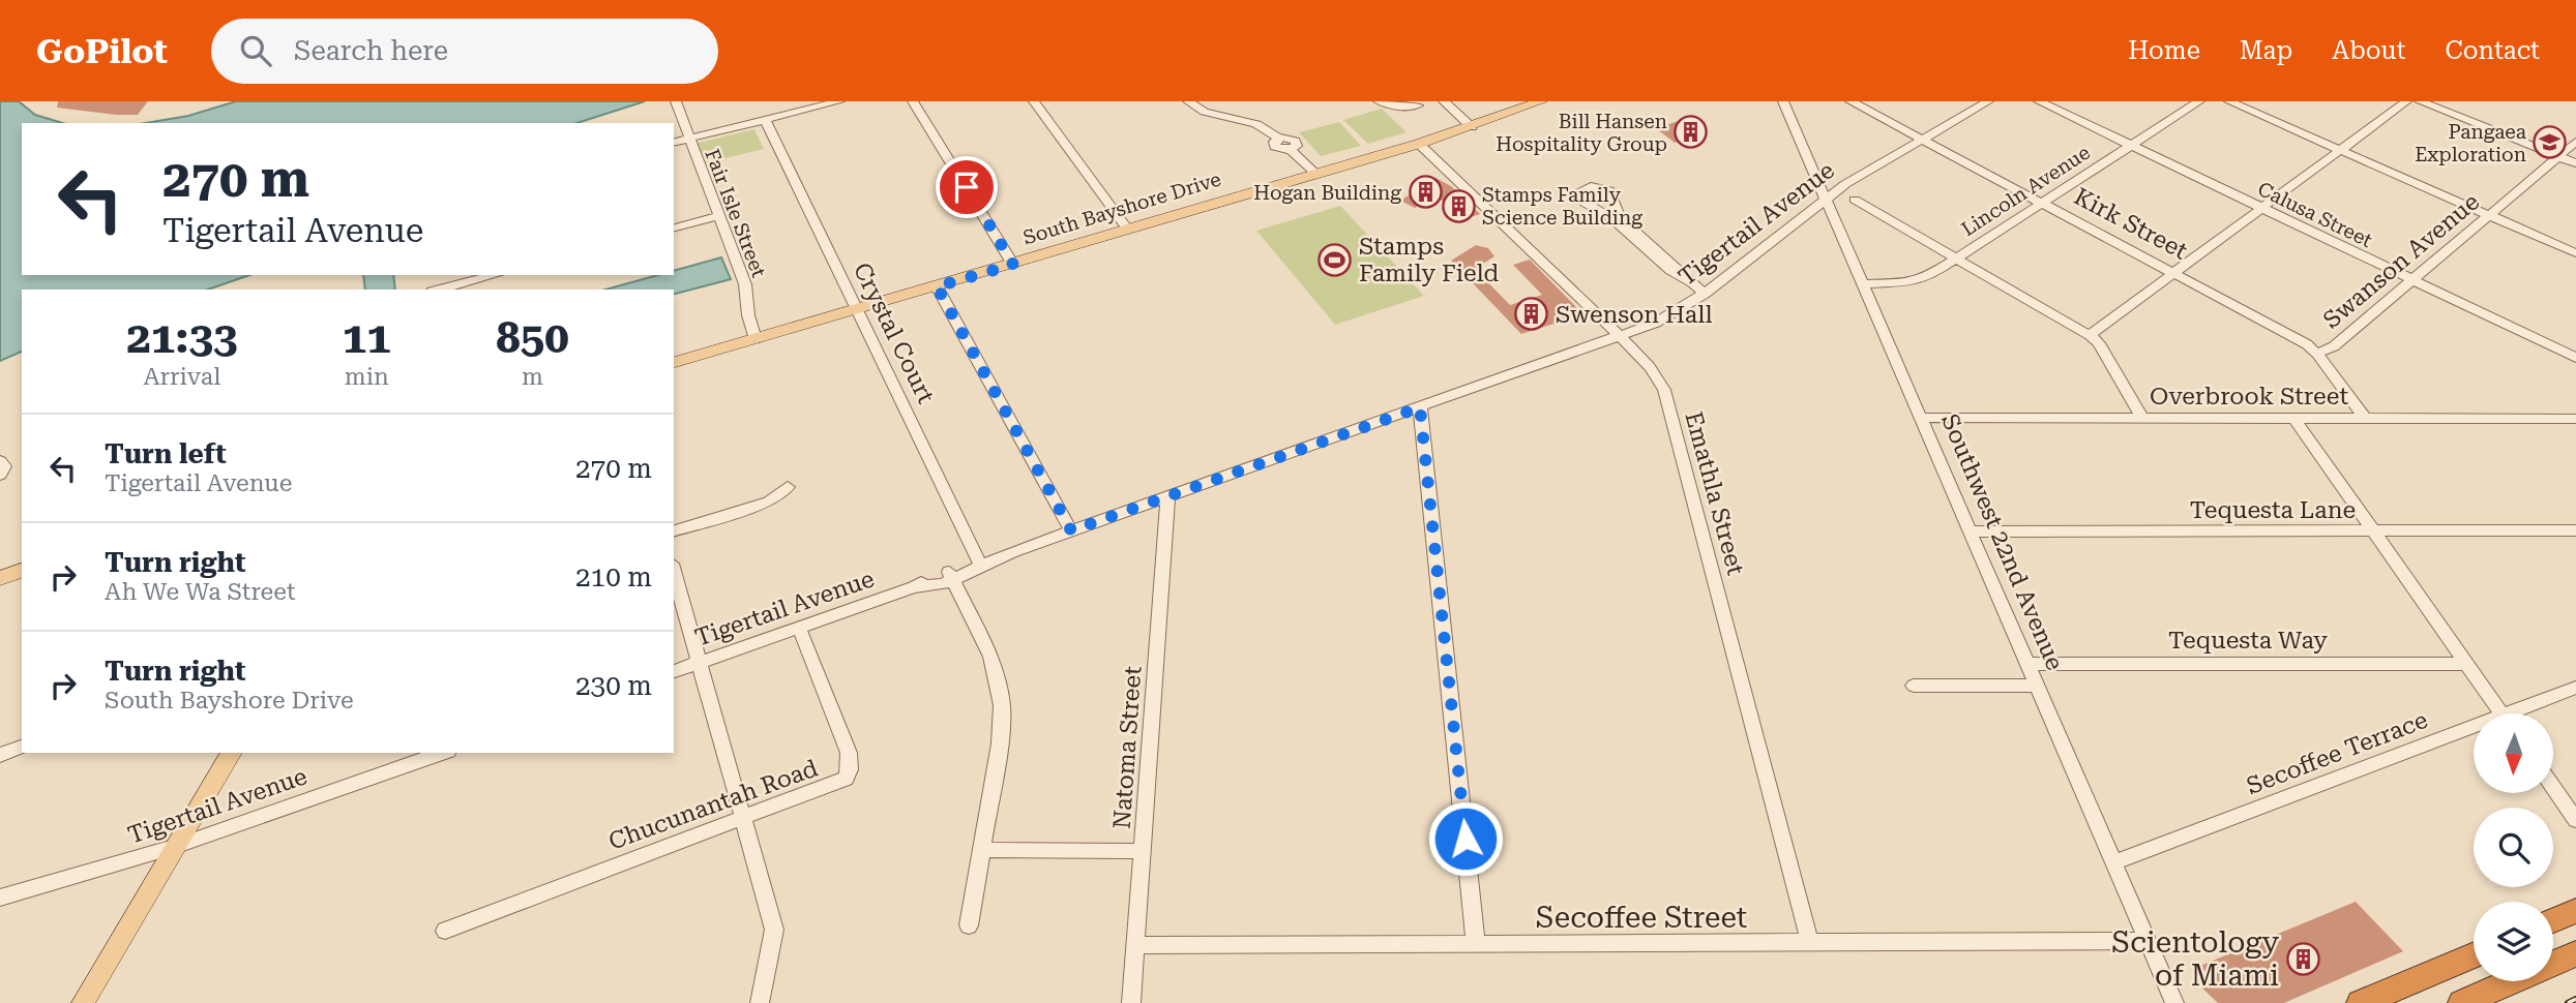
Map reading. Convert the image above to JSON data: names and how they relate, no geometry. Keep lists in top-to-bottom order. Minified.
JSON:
{"streets":{"main road":["South Bayshore Drive"],"street":["Lincoln Avenue","Fair Isle Street","Calusa Street","Tigertail Avenue","Kirk Street","Swanson Avenue","Crystal Court","Overbrook Street","Emathla Street","Tequesta Lane","Southwest 22nd Avenue","Tequesta Way","Natoma Street","Secoffee Terrace","Chucunantah Road","Secoffee Street"]},"crossings":[["Lincoln Avenue","Calusa Street"],["Lincoln Avenue","Kirk Street"],["Lincoln Avenue","Southwest 22nd Avenue"],["South Bayshore Drive","Fair Isle Street"],["South Bayshore Drive","Crystal Court"],["South Bayshore Drive","Emathla Street"],["Calusa Street","Swanson Avenue"],["Tigertail Avenue","Kirk Street"],["Tigertail Avenue","Crystal Court"],["Tigertail Avenue","Emathla Street"],["Tigertail Avenue","Southwest 22nd Avenue"],["Tigertail Avenue","Natoma Street"],["Tigertail Avenue","Chucunantah Road"],["Kirk Street","Swanson Avenue"],["Kirk Street","Overbrook Street"],["Overbrook Street","Southwest 22nd Avenue"],["Emathla Street","Secoffee Street"],["Tequesta Lane","Southwest 22nd Avenue"],["Southwest 22nd Avenue","Tequesta Way"],["Southwest 22nd Avenue","Secoffee Terrace"],["Southwest 22nd Avenue","Secoffee Street"],["Natoma Street","Secoffee Street"]],"places":{"building":["Bill Hansen Hospitality Group","Hogan Building","Stamps Family Science Building","Swenson Hall","Scientology of Miami"],"school or university":["Pangaea Exploration"],"sports":["Stamps Family Field"]},"north":"bottom","page":{"header":"GoPilot","search":"Search here","nav":["Home","Map","About","Contact"],"turn":["270 m","Tigertail Avenue"],"eta":["21:33","Arrival","11","min","850","m"],"list":[{"name":"Turn left","note":"Tigertail Avenue","value":"270 m"},{"name":"Turn right","note":"Ah We Wa Street","value":"210 m"},{"name":"Turn right","note":"South Bayshore Drive","value":"230 m"}]}}
